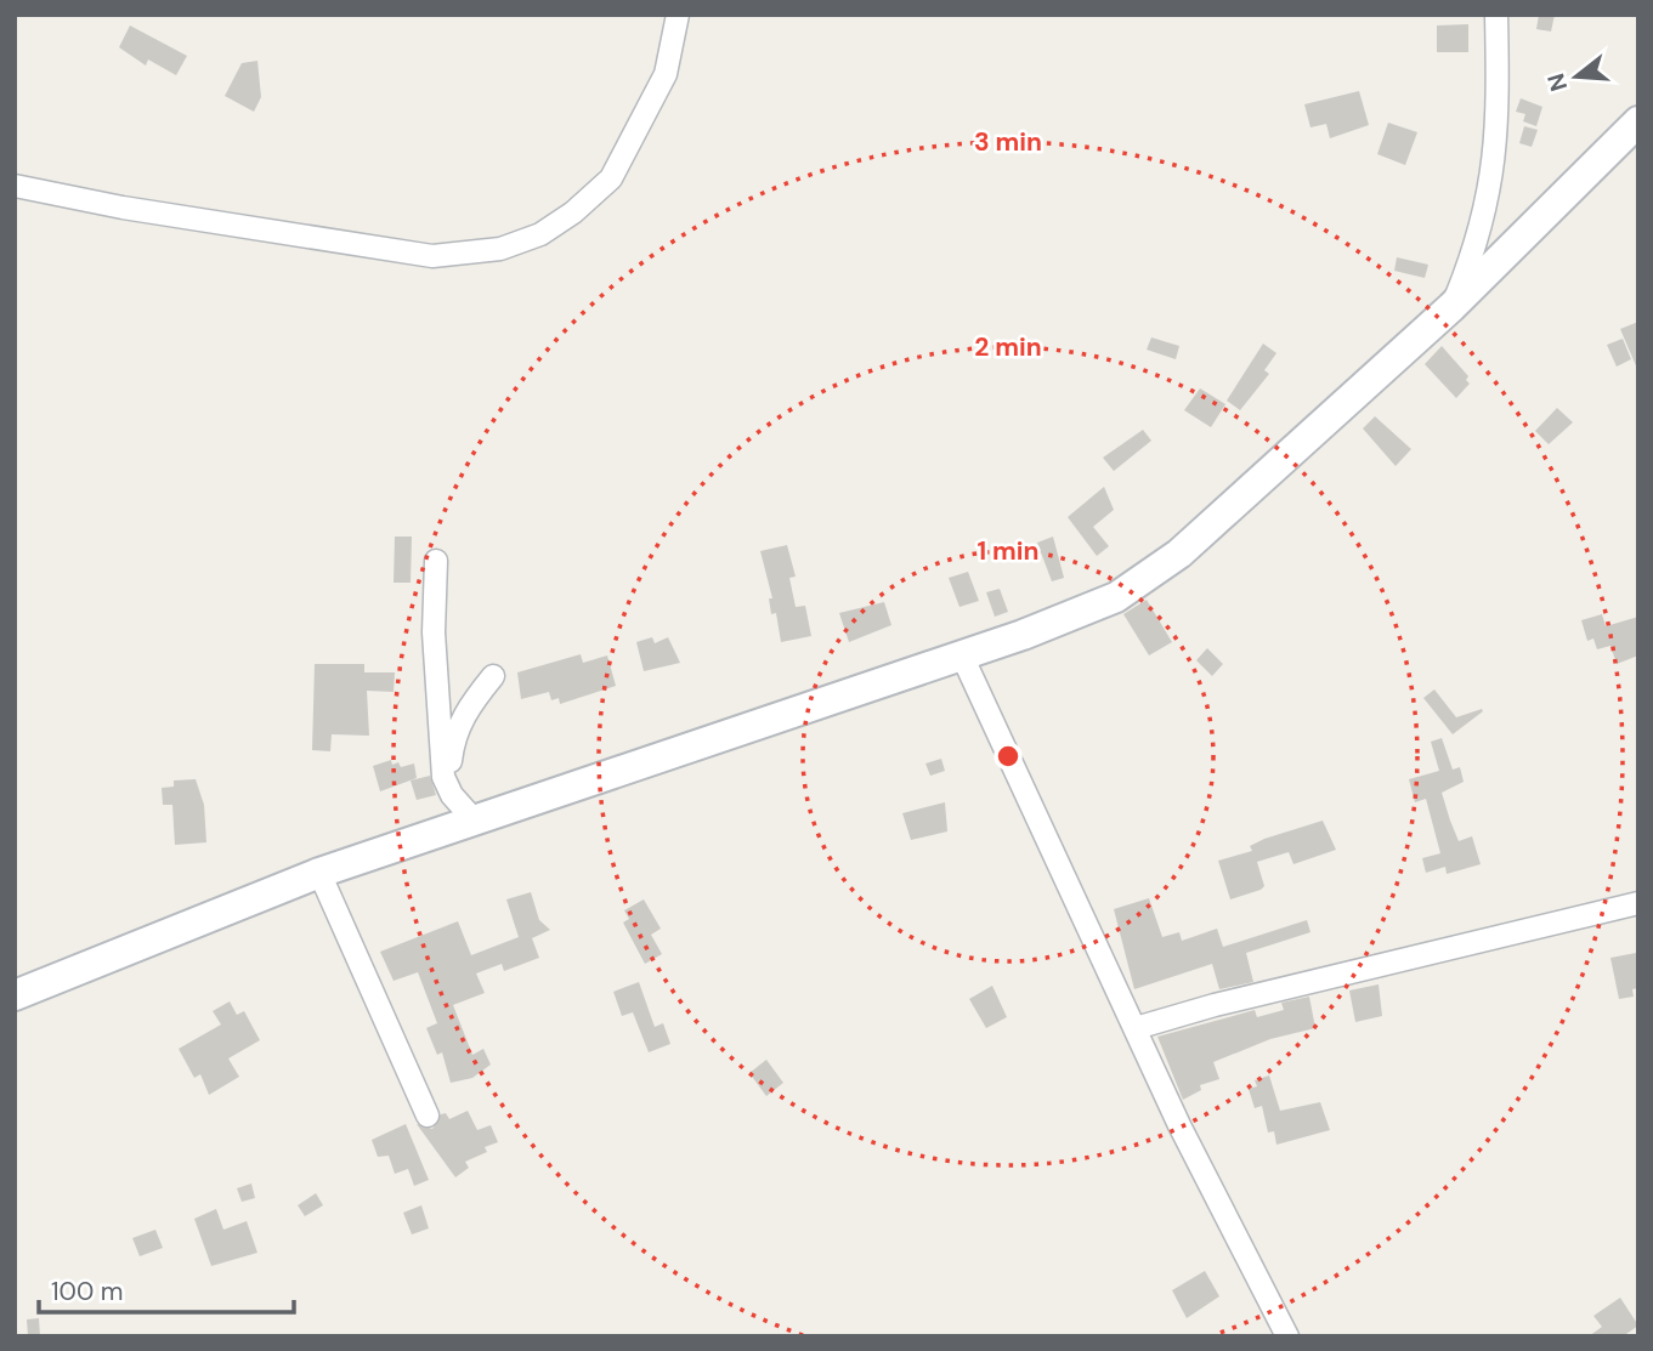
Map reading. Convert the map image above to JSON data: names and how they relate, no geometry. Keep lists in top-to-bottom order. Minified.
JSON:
{"scale_bar":"100 m","north":"left","rings":["3 min","2 min","1 min"]}
